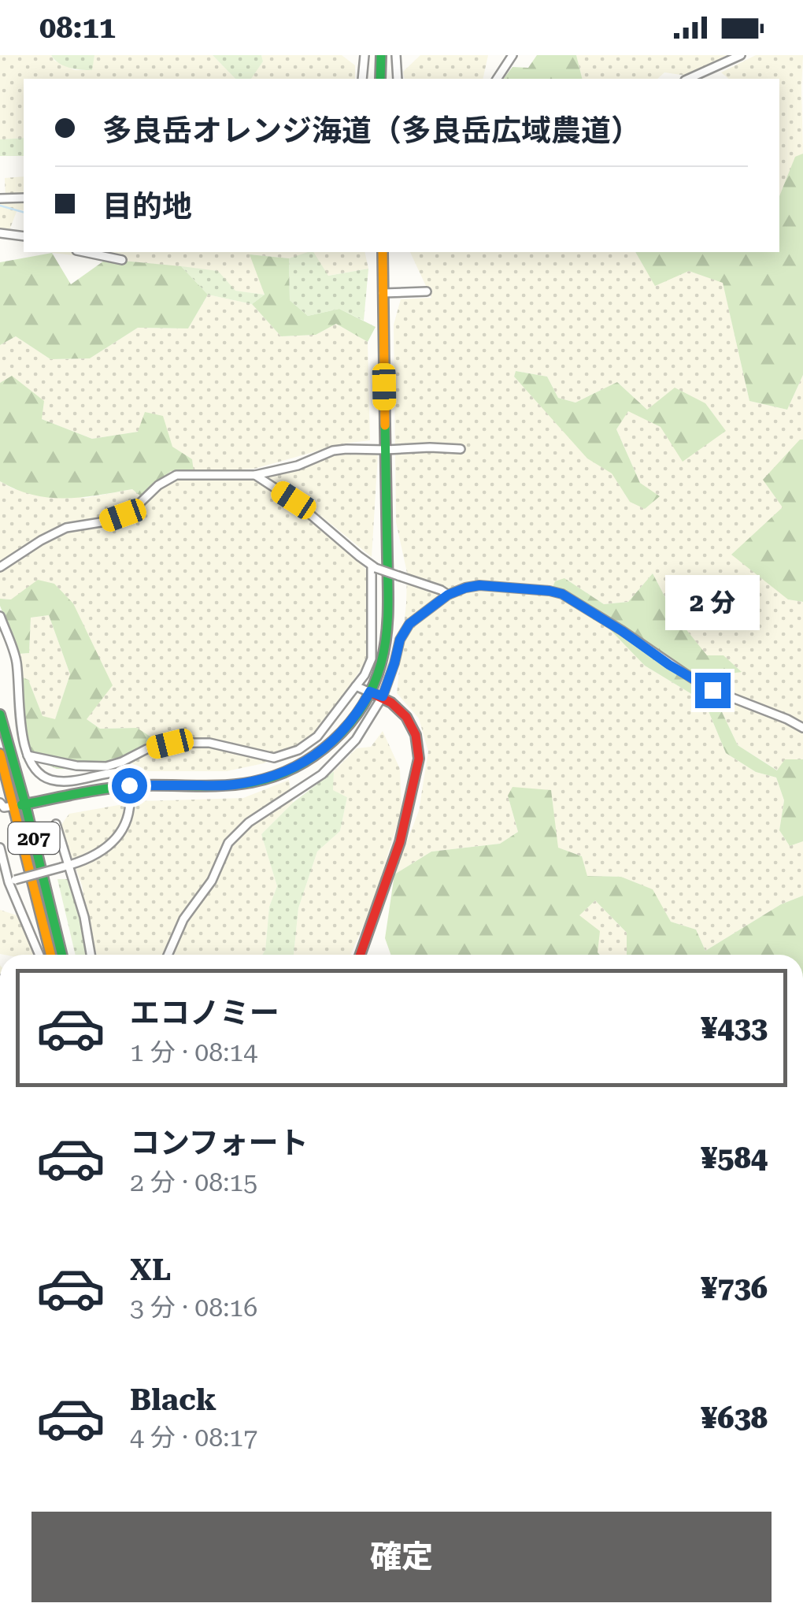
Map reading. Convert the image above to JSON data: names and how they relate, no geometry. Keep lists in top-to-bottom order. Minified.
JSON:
{"streets":{"main road":["207"]},"page":{"status":"08:11","banner":["多良岳オレンジ海道（多良岳広域農道）","目的地"],"bubble":"2 分","list":[{"name":"エコノミー","note":"1 分 · 08:14","value":"¥433"},{"name":"コンフォート","note":"2 分 · 08:15","value":"¥584"},{"name":"XL","note":"3 分 · 08:16","value":"¥736"},{"name":"Black","note":"4 分 · 08:17","value":"¥638"}],"buttons":"確定"}}
